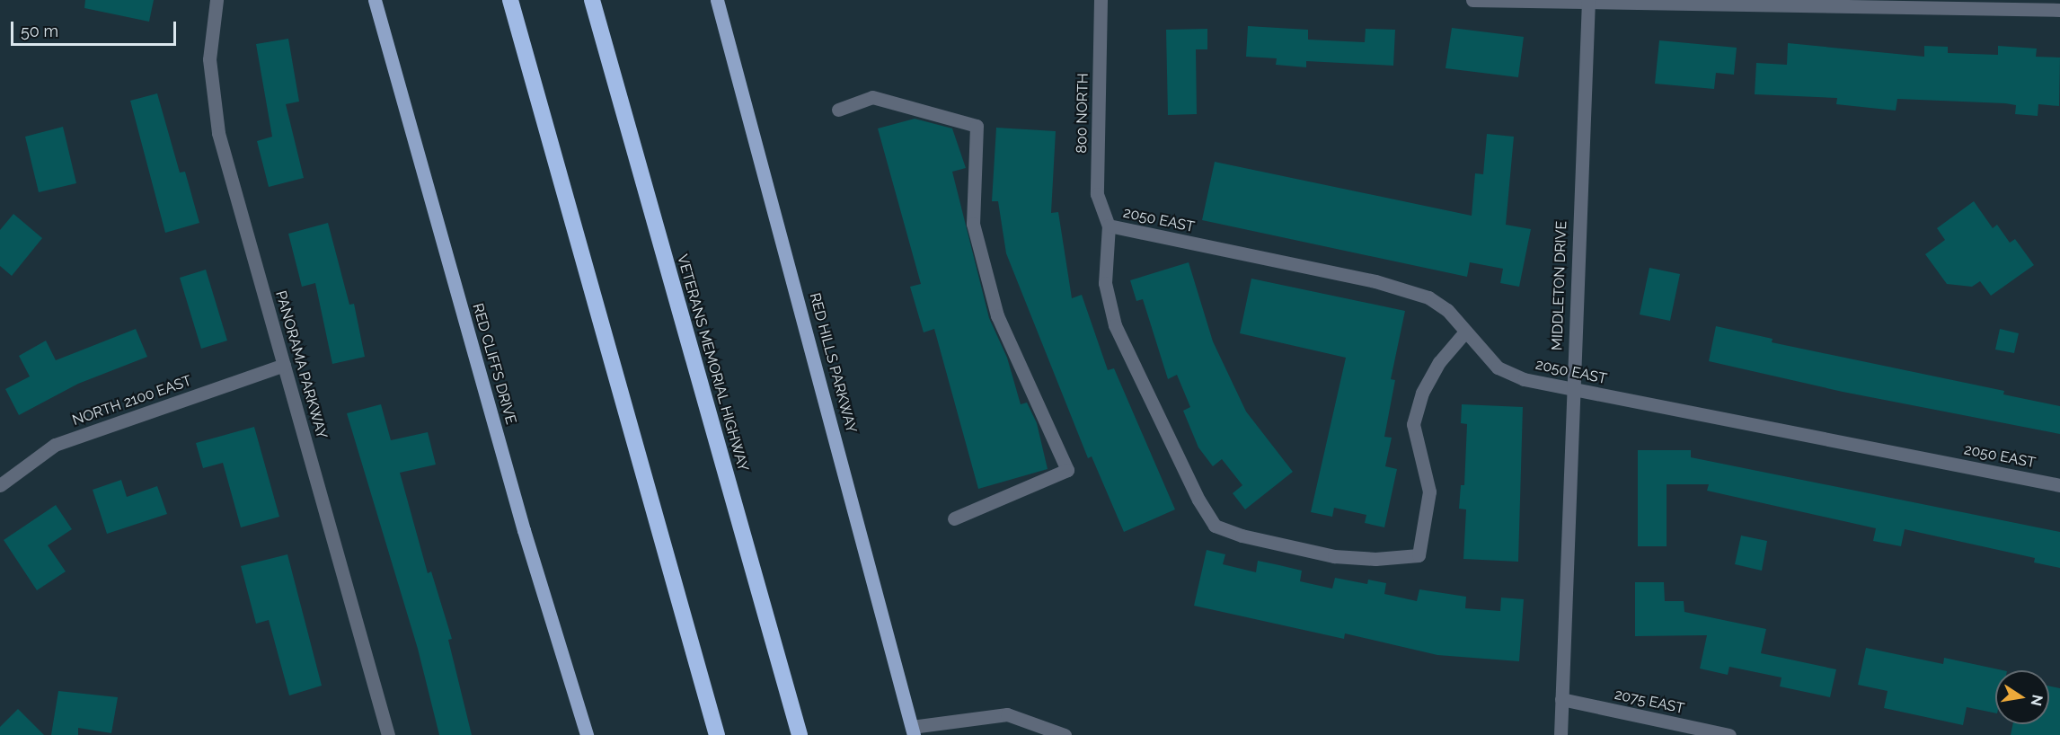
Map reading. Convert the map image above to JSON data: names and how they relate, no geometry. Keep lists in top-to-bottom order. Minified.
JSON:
{"streets":{"highway":["VETERANS MEMORIAL HIGHWAY"],"main road":["RED HILLS PARKWAY","RED CLIFFS DRIVE"],"street":["800 NORTH","2050 EAST","MIDDLETON DRIVE","PANORAMA PARKWAY","NORTH 2100 EAST","2075 EAST"]},"crossings":[["800 NORTH","2050 EAST"],["2050 EAST","MIDDLETON DRIVE"],["MIDDLETON DRIVE","2075 EAST"],["PANORAMA PARKWAY","NORTH 2100 EAST"]],"scale_bar":"50 m","north":"right"}
